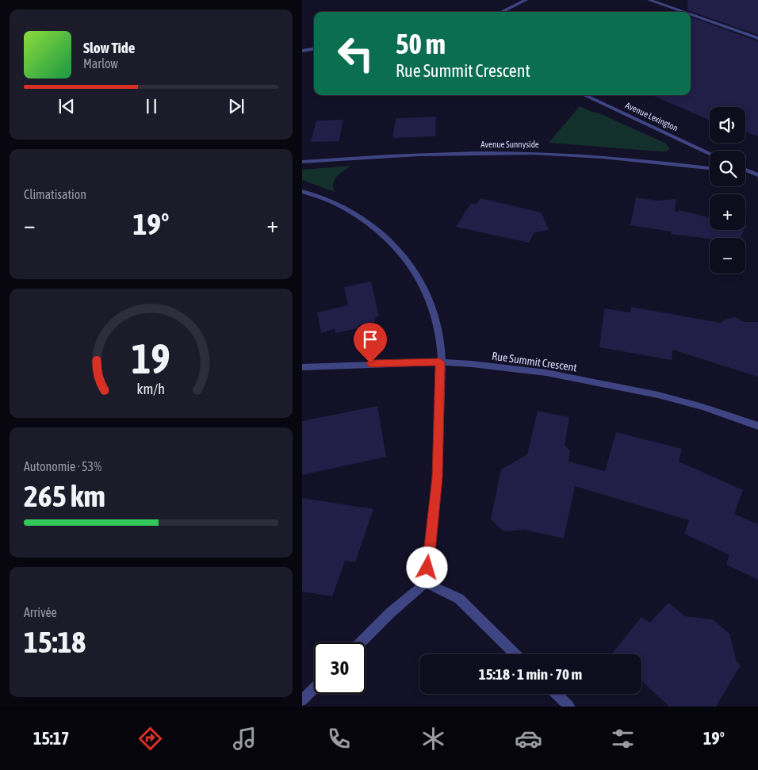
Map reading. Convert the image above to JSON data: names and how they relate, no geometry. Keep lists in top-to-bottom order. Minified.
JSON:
{"streets":{"street":["Avenue Lexington","Avenue Sunnyside","Rue Summit Crescent"]},"page":{"turn":["50 m","Rue Summit Crescent"],"song":["Slow Tide","Marlow"],"map_buttons":["+","−"],"tile":["Climatisation",["Autonomie · 53%","265 km"],["Arrivée","15:18"]],"heat":["−","19°","+"],"limit":"30","trip":"15:18 · 1 min · 70 m","tabs":["15:17","19°"],"gauge":["19","km/h"]}}
